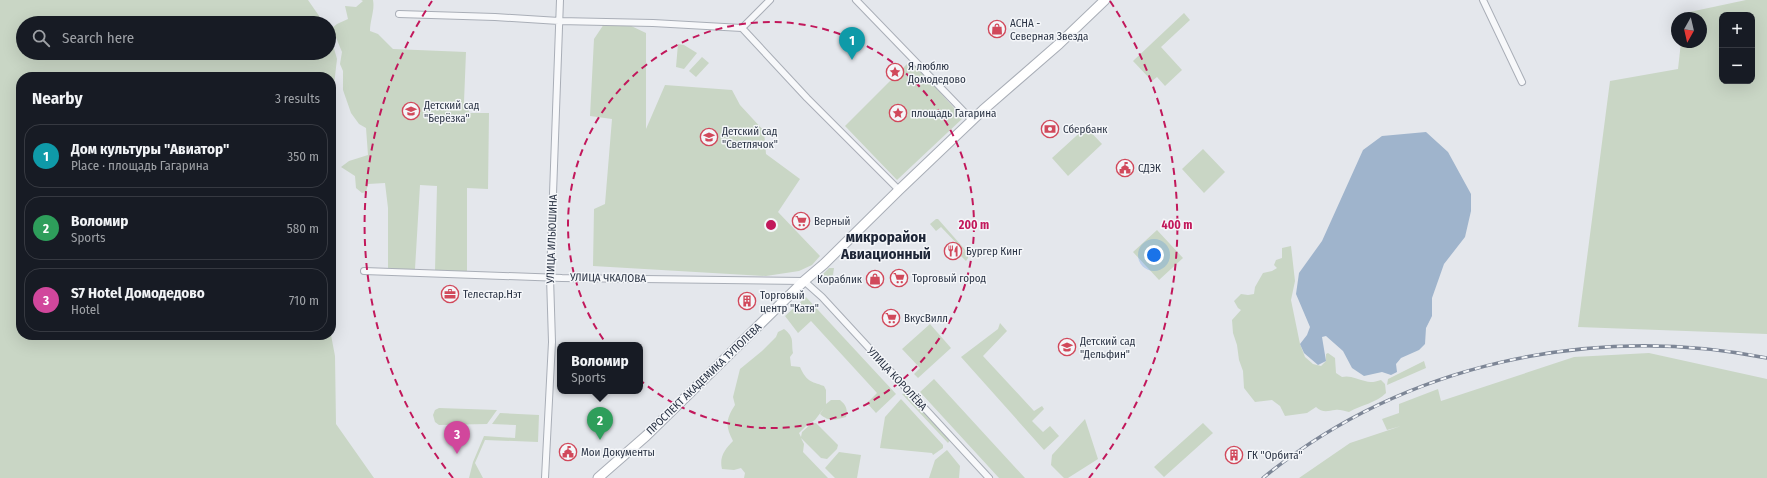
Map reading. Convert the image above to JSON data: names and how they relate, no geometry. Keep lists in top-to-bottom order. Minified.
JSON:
{"streets":{"main road":["ПРОСПЕКТ АКАДЕМИКА ТУПОЛЕВА"],"street":["УЛИЦА ИЛЬЮШИНА","УЛИЦА ЧКАЛОВА","УЛИЦА КОРОЛЁВА"]},"crossings":[["УЛИЦА ИЛЬЮШИНА","УЛИЦА ЧКАЛОВА"],["УЛИЦА ЧКАЛОВА","ПРОСПЕКТ АКАДЕМИКА ТУПОЛЕВА"],["УЛИЦА ЧКАЛОВА","УЛИЦА КОРОЛЁВА"],["ПРОСПЕКТ АКАДЕМИКА ТУПОЛЕВА","УЛИЦА КОРОЛЁВА"]],"districts":["микрорайон Авиационный"],"places":{"shop":["АСНА - Северная Звезда","Кораблик"],"place":["Я люблю Домодедово","площадь Гагарина"],"school or university":["Детский сад \"Берёзка\"","Детский сад \"Светлячок\"","Детский сад \"Дельфин\""],"bank":["Сбербанк"],"public building":["СДЭК","Мои Документы"],"supermarket":["Верный","Торговый город","ВкусВилл"],"restaurant":["Бургер Кинг"],"office":["Телестар.Нэт"],"building":["Торговый центр \"Катя\"","ГК \"Орбита\""]},"north":"bottom","page":{"map_buttons":["+","−"],"search":"Search here","pins":["1","2","3"],"heading":["Nearby","3 results"],"list":[{"mark":"1","name":"Дом культуры \"Авиатор\"","note":"Place · площадь Гагарина","value":"350 m"},{"mark":"2","name":"Воломир","note":"Sports","value":"580 m"},{"mark":"3","name":"S7 Hotel Домодедово","note":"Hotel","value":"710 m"}],"popup":["Воломир","Sports"]},"rings":["200 m","400 m"]}
